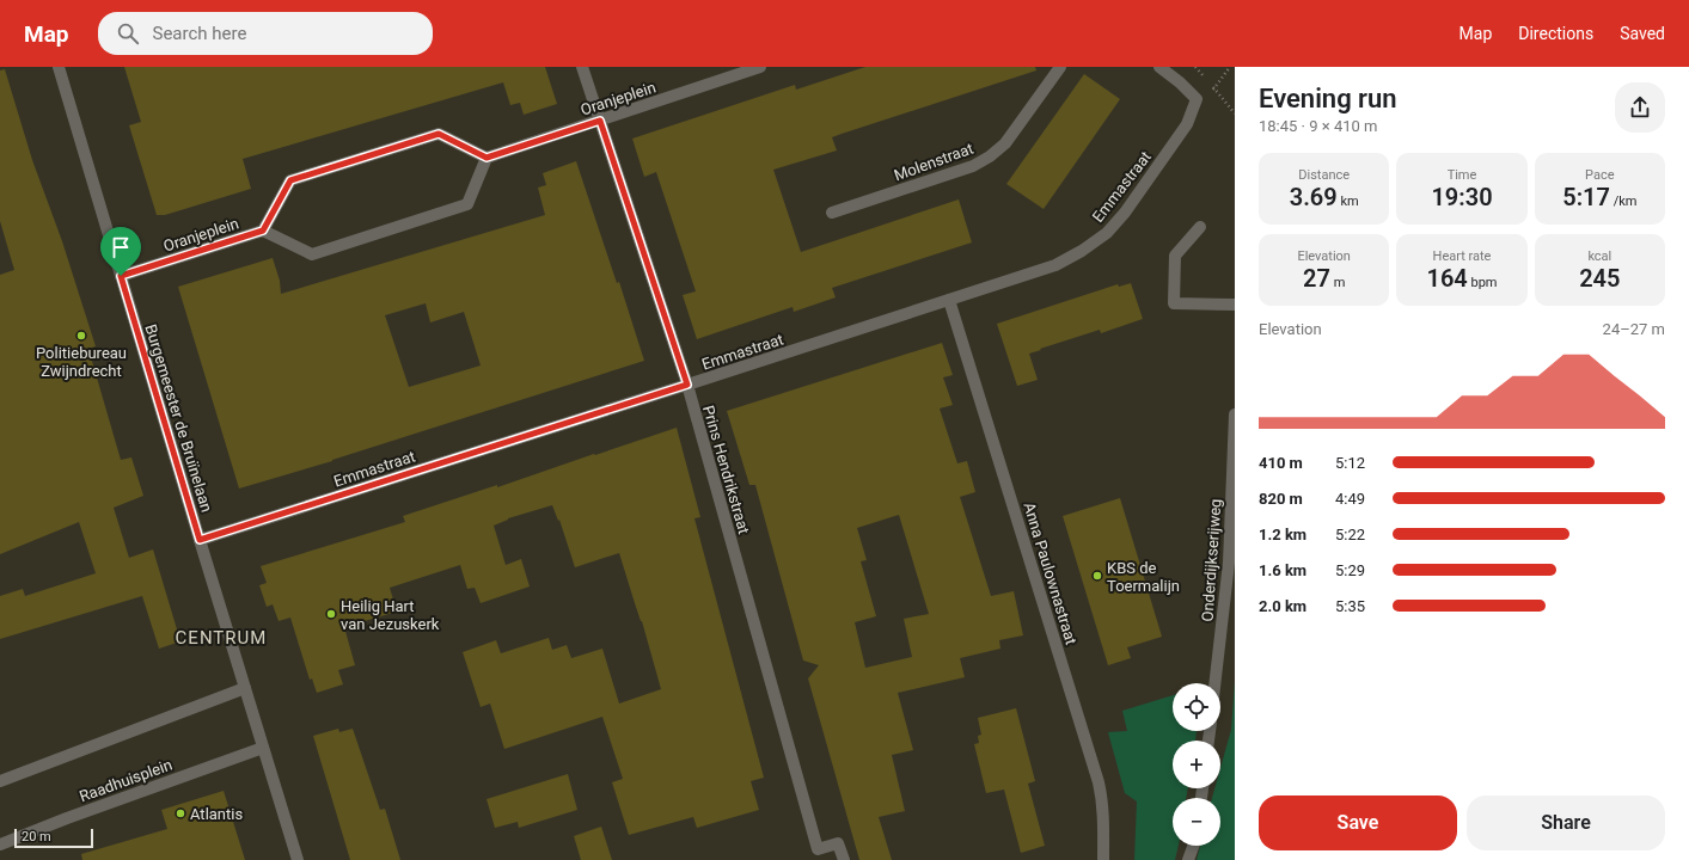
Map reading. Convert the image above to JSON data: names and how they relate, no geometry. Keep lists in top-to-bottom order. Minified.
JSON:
{"streets":{"street":["Oranjeplein","Molenstraat","Emmastraat","Burgemeester de Bruïnelaan","Prins Hendrikstraat","Onderdijkserijweg","Anna Paulownastraat","Raadhuisplein"]},"crossings":[["Oranjeplein","Burgemeester de Bruïnelaan"],["Oranjeplein","Prins Hendrikstraat"],["Emmastraat","Burgemeester de Bruïnelaan"],["Emmastraat","Prins Hendrikstraat"],["Emmastraat","Anna Paulownastraat"],["Burgemeester de Bruïnelaan","Raadhuisplein"]],"districts":["CENTRUM"],"places":["Politiebureau Zwijndrecht","KBS de Toermalijn","Heilig Hart van Jezuskerk","Atlantis"],"scale_bar":"20 m","page":{"header":"Map","search":"Search here","nav":["Map","Directions","Saved"],"heading":["Evening run","18:45 · 9 × 410 m"],"stats":[["Distance","3.69 km"],["Time","19:30"],["Pace","5:17 /km"],["Elevation","27 m"],["Heart rate","164 bpm"],["kcal","245"]],"chart":["Elevation","24–27 m"],"list":[{"name":"410 m","note":"5:12"},{"name":"820 m","note":"4:49"},{"name":"1.2 km","note":"5:22"},{"name":"1.6 km","note":"5:29"},{"name":"2.0 km","note":"5:35"}],"map_buttons":["+","−"],"buttons":["Save","Share"],"scale":"20 m"}}
